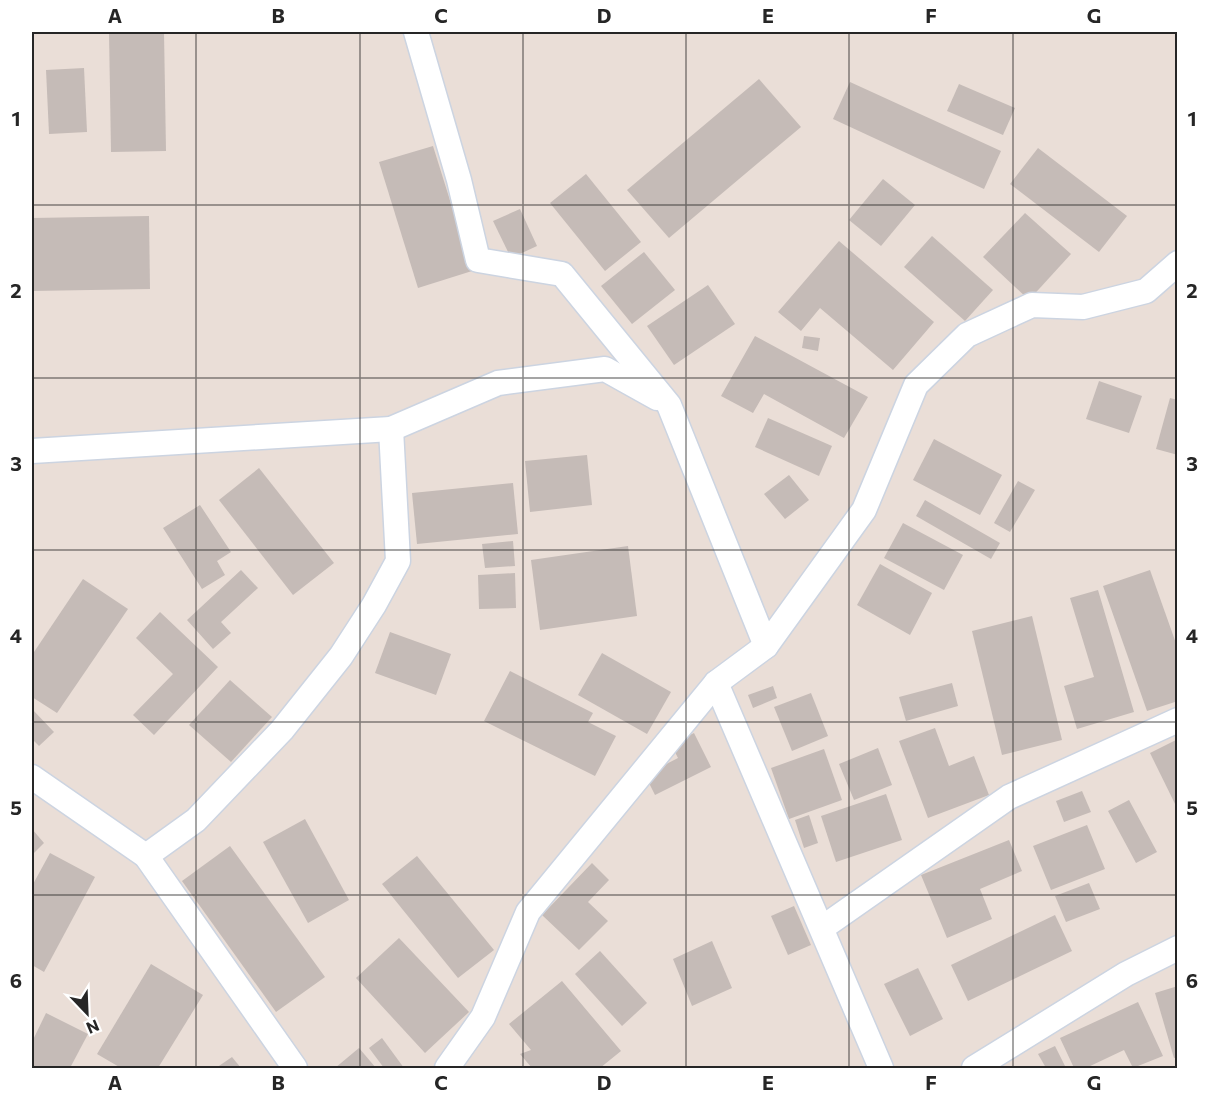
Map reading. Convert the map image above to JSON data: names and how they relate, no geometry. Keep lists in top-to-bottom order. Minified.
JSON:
{"north":"bottom right","grid":{"columns":["A","B","C","D","E","F","G"],"rows":["1","2","3","4","5","6"]}}
